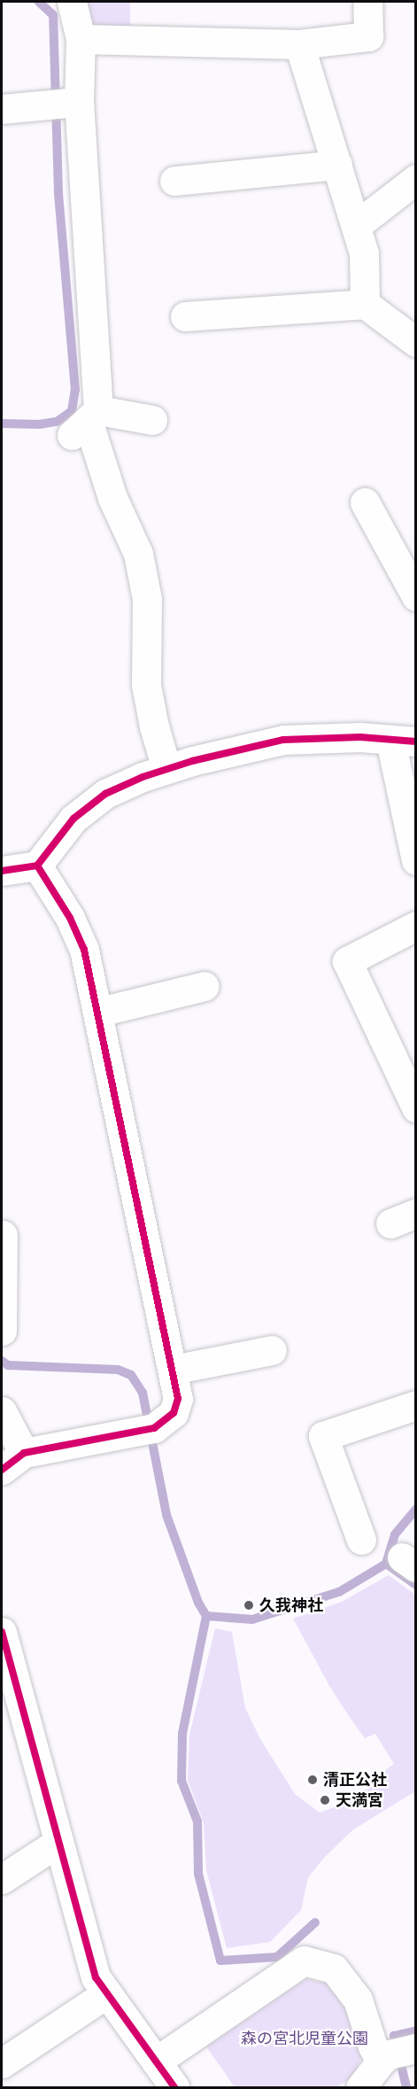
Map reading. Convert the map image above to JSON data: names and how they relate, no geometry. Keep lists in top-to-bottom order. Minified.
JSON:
{"parks":["森の宮北児童公園"],"places":["久我神社","清正公社","天満宮"]}
